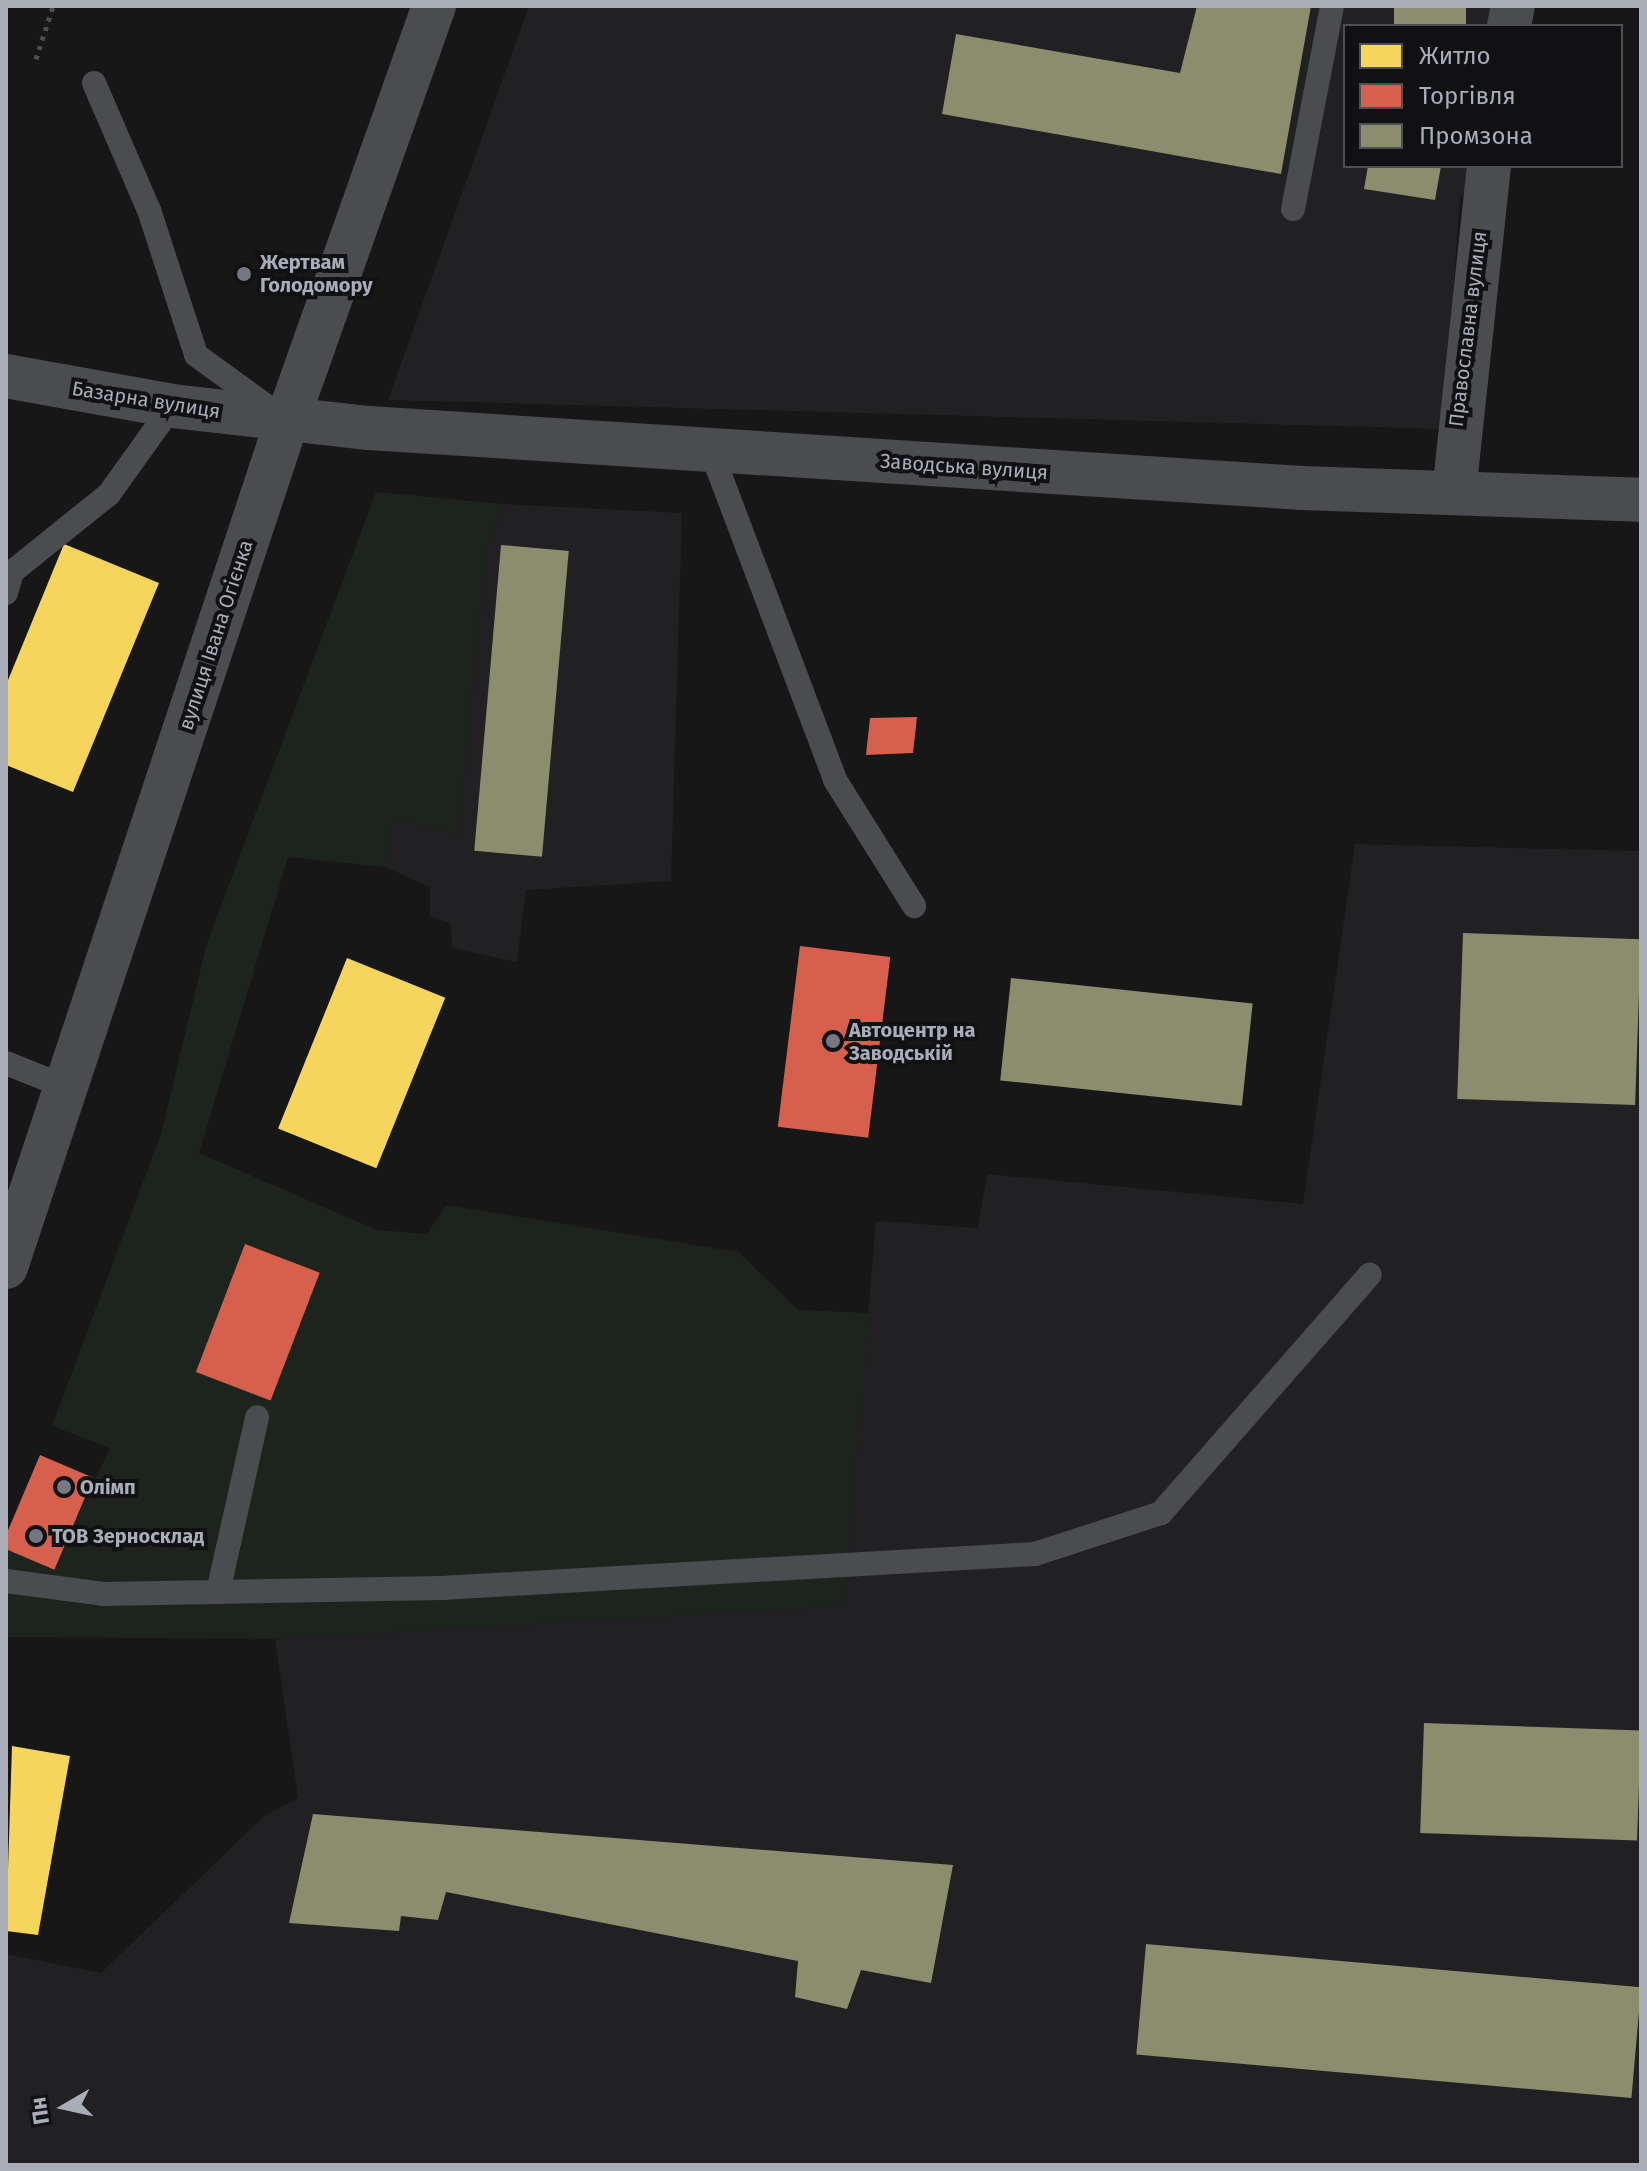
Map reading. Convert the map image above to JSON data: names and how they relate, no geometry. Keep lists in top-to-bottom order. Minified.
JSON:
{"streets":{"street":["Православна вулиця","Базарна вулиця","Заводська вулиця","вулиця Івана Огієнка"]},"crossings":[["Православна вулиця","Заводська вулиця"],["Базарна вулиця","Заводська вулиця"],["Базарна вулиця","вулиця Івана Огієнка"],["Заводська вулиця","вулиця Івана Огієнка"]],"places":["Жертвам Голодомору","Автоцентр на Заводській","Олімп","ТОВ Зерносклад"],"legend":["Житло","Торгівля","Промзона"],"north":"left"}
